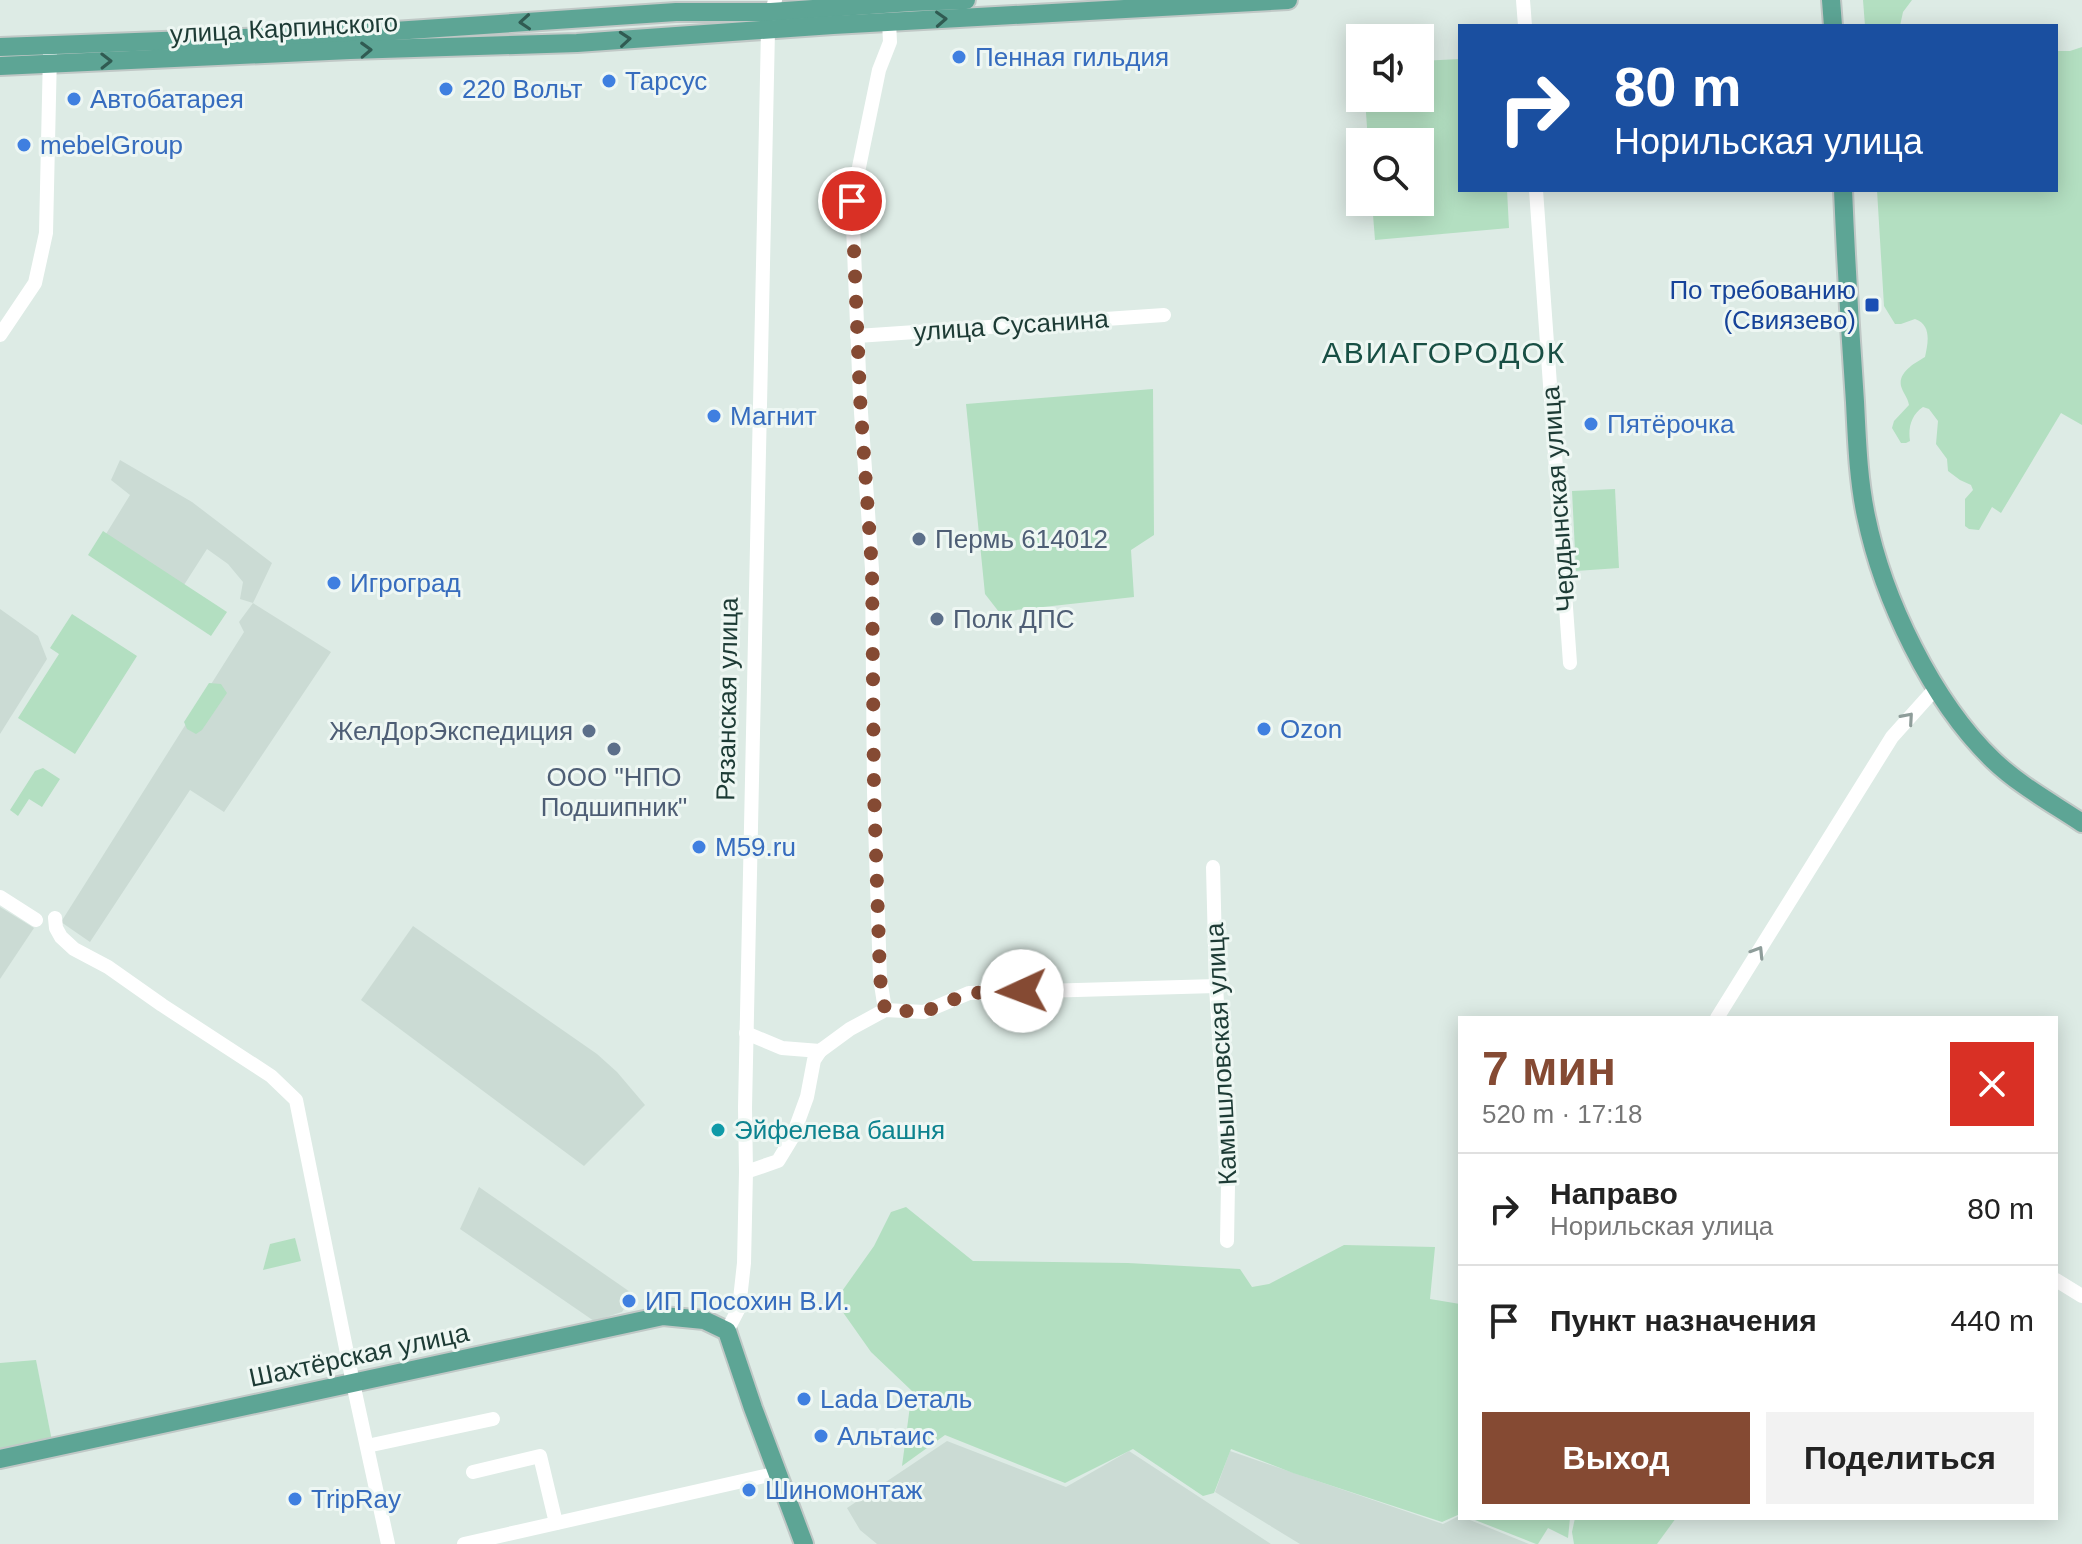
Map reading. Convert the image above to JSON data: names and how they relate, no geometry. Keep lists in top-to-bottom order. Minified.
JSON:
{"streets":{"main road":["улица Карпинского","Шахтёрская улица"],"street":["улица Сусанина","Чердынская улица","Рязанская улица","Камышловская улица"]},"crossings":[["улица Карпинского","Рязанская улица"],["Рязанская улица","Шахтёрская улица"]],"districts":["АВИАГОРОДОК"],"places":{"other":["Пенная гильдия","Тарсус","220 Вольт","Автобатарея","mebelGroup","Магнит","Пятёрочка","Пермь 614012","Игроград","Полк ДПС","Ozon","ЖелДорЭкспедиция","ООО \"НПО Подшипник\"","M59.ru","Эйфелева башня","ИП Посохин В.И.","Lada Dеталь","Альтаис","Шиномонтаж","TripRay"],"transit":["По требованию (Свиязево)"]},"page":{"turn":["80 m","Норильская улица"],"heading":["7 мин","520 m · 17:18"],"list":[{"name":"Направо","note":"Норильская улица","value":"80 m"},{"name":"Пункт назначения","value":"440 m"}],"buttons":["Выход","Поделиться"]}}
